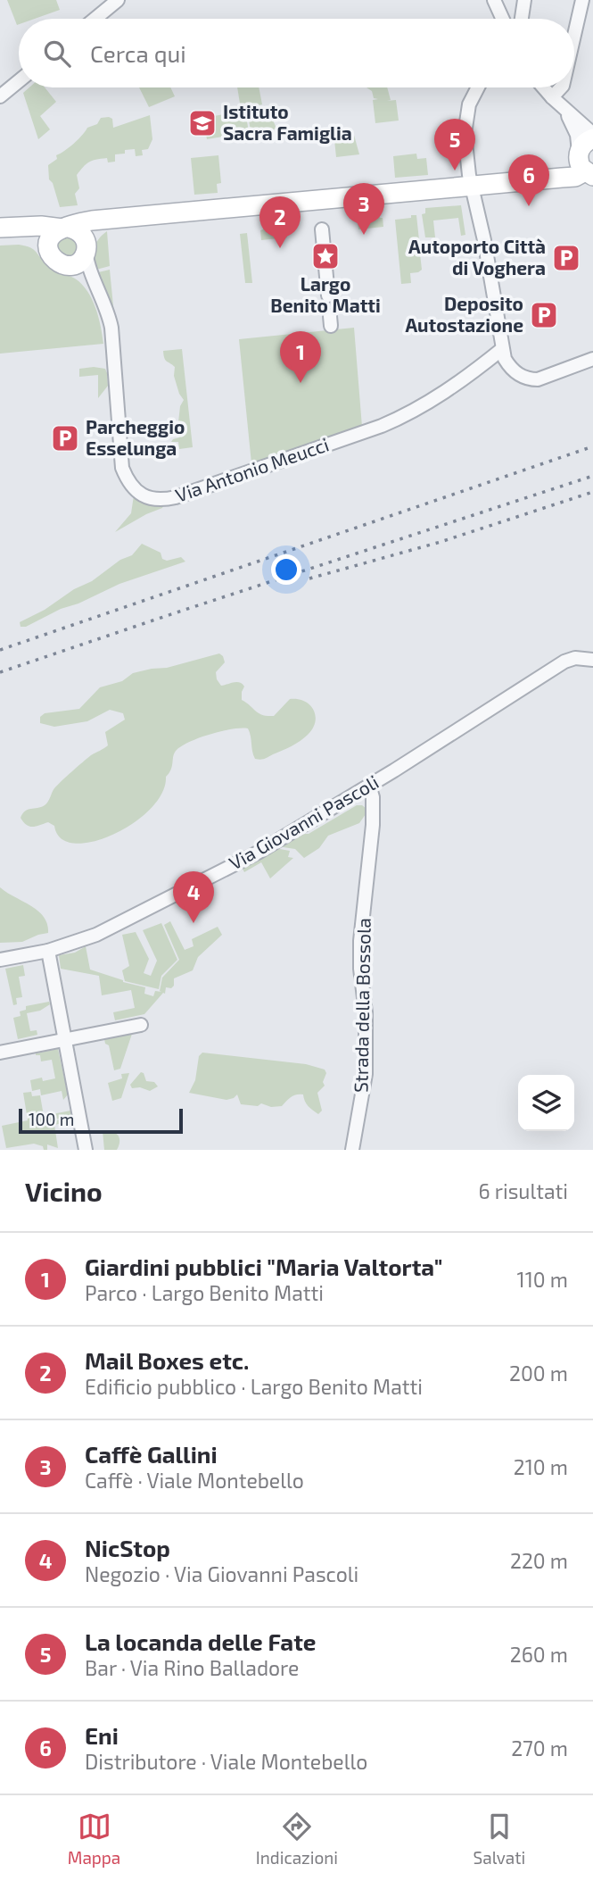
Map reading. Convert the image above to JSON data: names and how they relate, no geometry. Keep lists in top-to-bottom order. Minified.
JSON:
{"streets":{"street":["Via Antonio Meucci","Via Giovanni Pascoli","Strada della Bossola"]},"crossings":[["Via Giovanni Pascoli","Strada della Bossola"]],"places":{"school or university":["Istituto Sacra Famiglia"],"place":["Largo Benito Matti"],"parking":["Autoporto Città di Voghera","Deposito Autostazione","Parcheggio Esselunga"]},"scale_bar":"100 m","page":{"search":"Cerca qui","pins":["5","6","3","2","1","4"],"scale":"100 m","heading":["Vicino","6 risultati"],"list":[{"mark":"1","name":"Giardini pubblici \"Maria Valtorta\"","note":"Parco · Largo Benito Matti","value":"110 m"},{"mark":"2","name":"Mail Boxes etc.","note":"Edificio pubblico · Largo Benito Matti","value":"200 m"},{"mark":"3","name":"Caffè Gallini","note":"Caffè · Viale Montebello","value":"210 m"},{"mark":"4","name":"NicStop","note":"Negozio · Via Giovanni Pascoli","value":"220 m"},{"mark":"5","name":"La locanda delle Fate","note":"Bar · Via Rino Balladore","value":"260 m"},{"mark":"6","name":"Eni","note":"Distributore · Viale Montebello","value":"270 m"}],"nav":["Mappa","Indicazioni","Salvati"]}}
